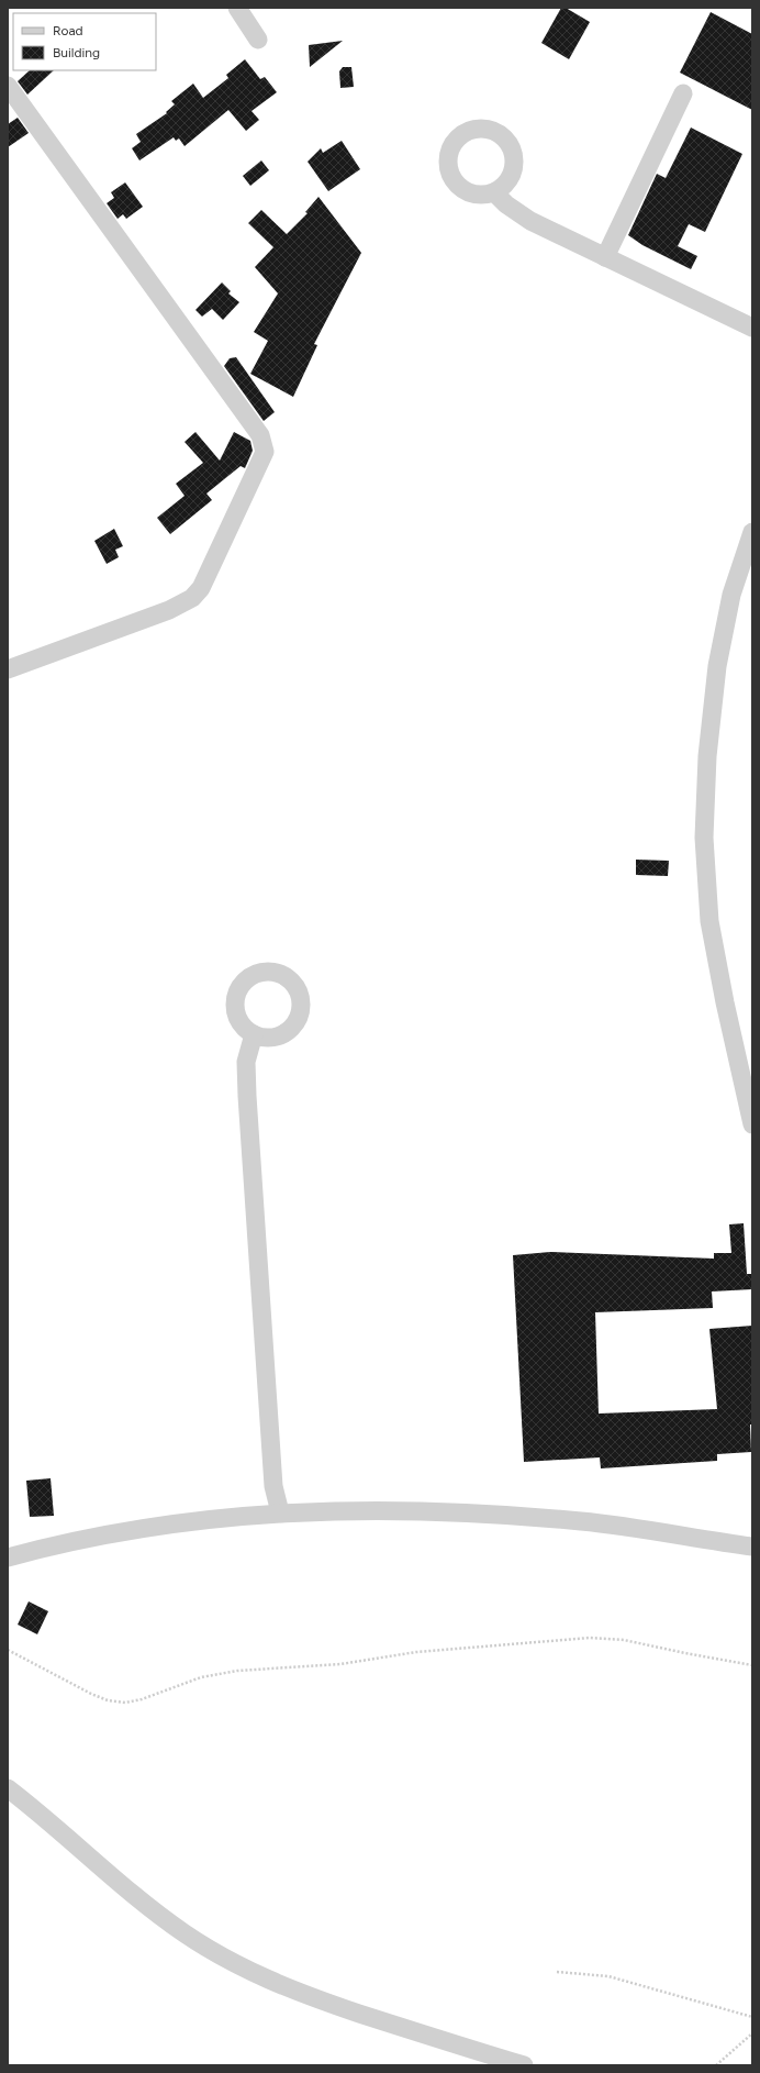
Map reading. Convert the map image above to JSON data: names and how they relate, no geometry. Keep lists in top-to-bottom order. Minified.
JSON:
{"legend":["Road","Building"]}
